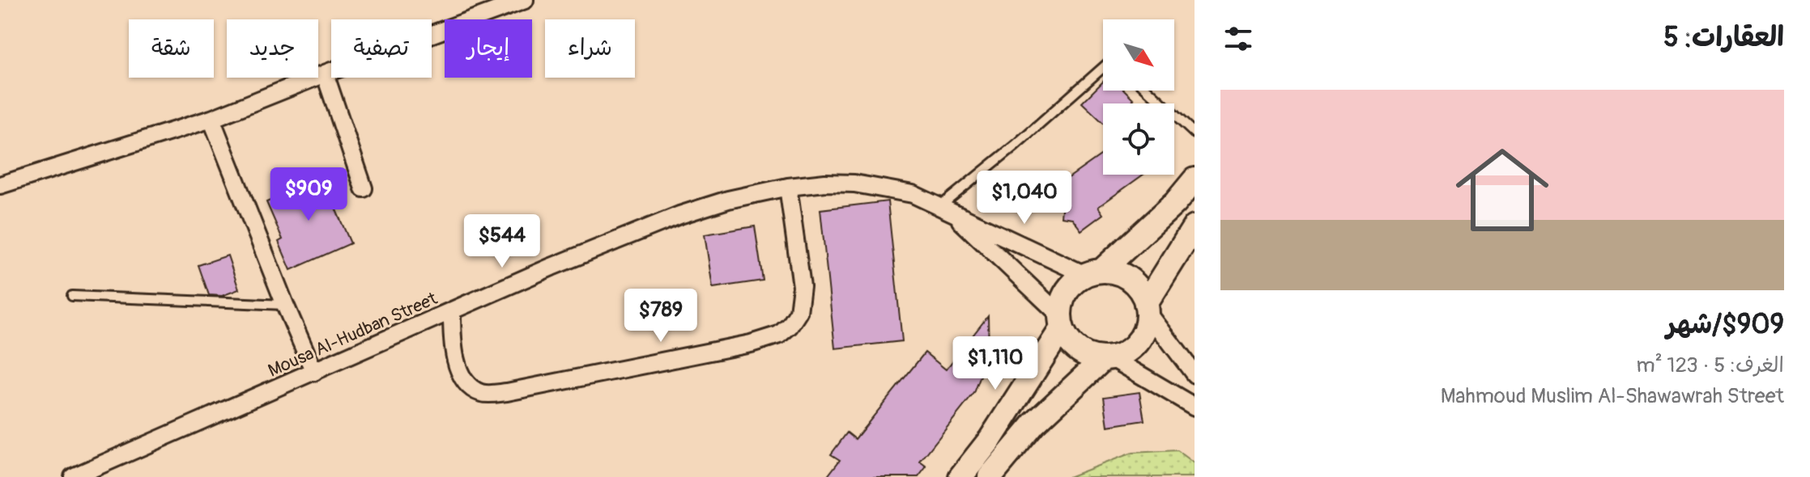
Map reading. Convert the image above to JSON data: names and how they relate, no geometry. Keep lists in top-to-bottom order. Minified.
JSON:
{"streets":{"street":["Mousa Al-Hudban Street"]},"north":"bottom right","page":{"heading":"العقارات: 5","chip":["شراء","إيجار","تصفية","جديد","شقة"],"list":[{"name":"$909/شهر","note":"الغرف: 5 · 123 m² · Mahmoud Muslim Al-Shawawrah Street"}],"price":["$909","$1,040","$544","$789","$1,110"]}}
